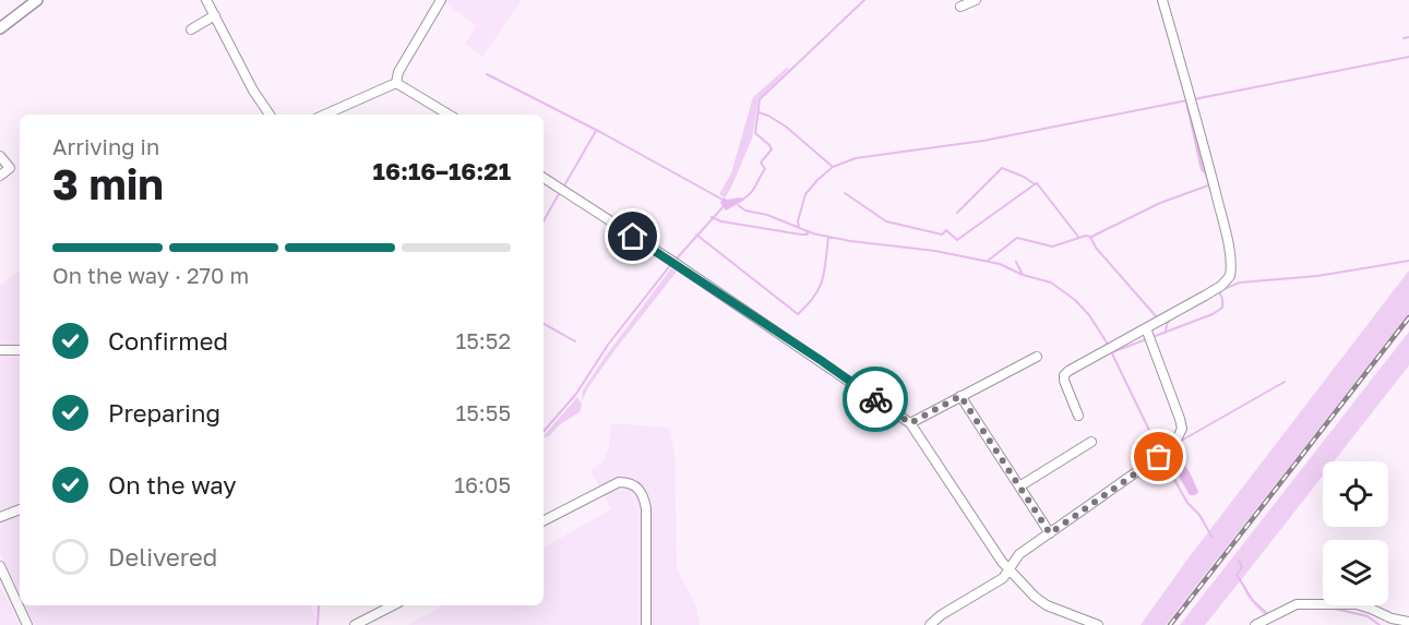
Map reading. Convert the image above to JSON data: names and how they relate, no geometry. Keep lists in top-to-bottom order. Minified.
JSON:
{"page":{"heading":["3 min","Arriving in","16:16–16:21"],"bar":"On the way · 270 m","list":[["Confirmed","15:52"],["Preparing","15:55"],["On the way","16:05"],"Delivered"]}}
